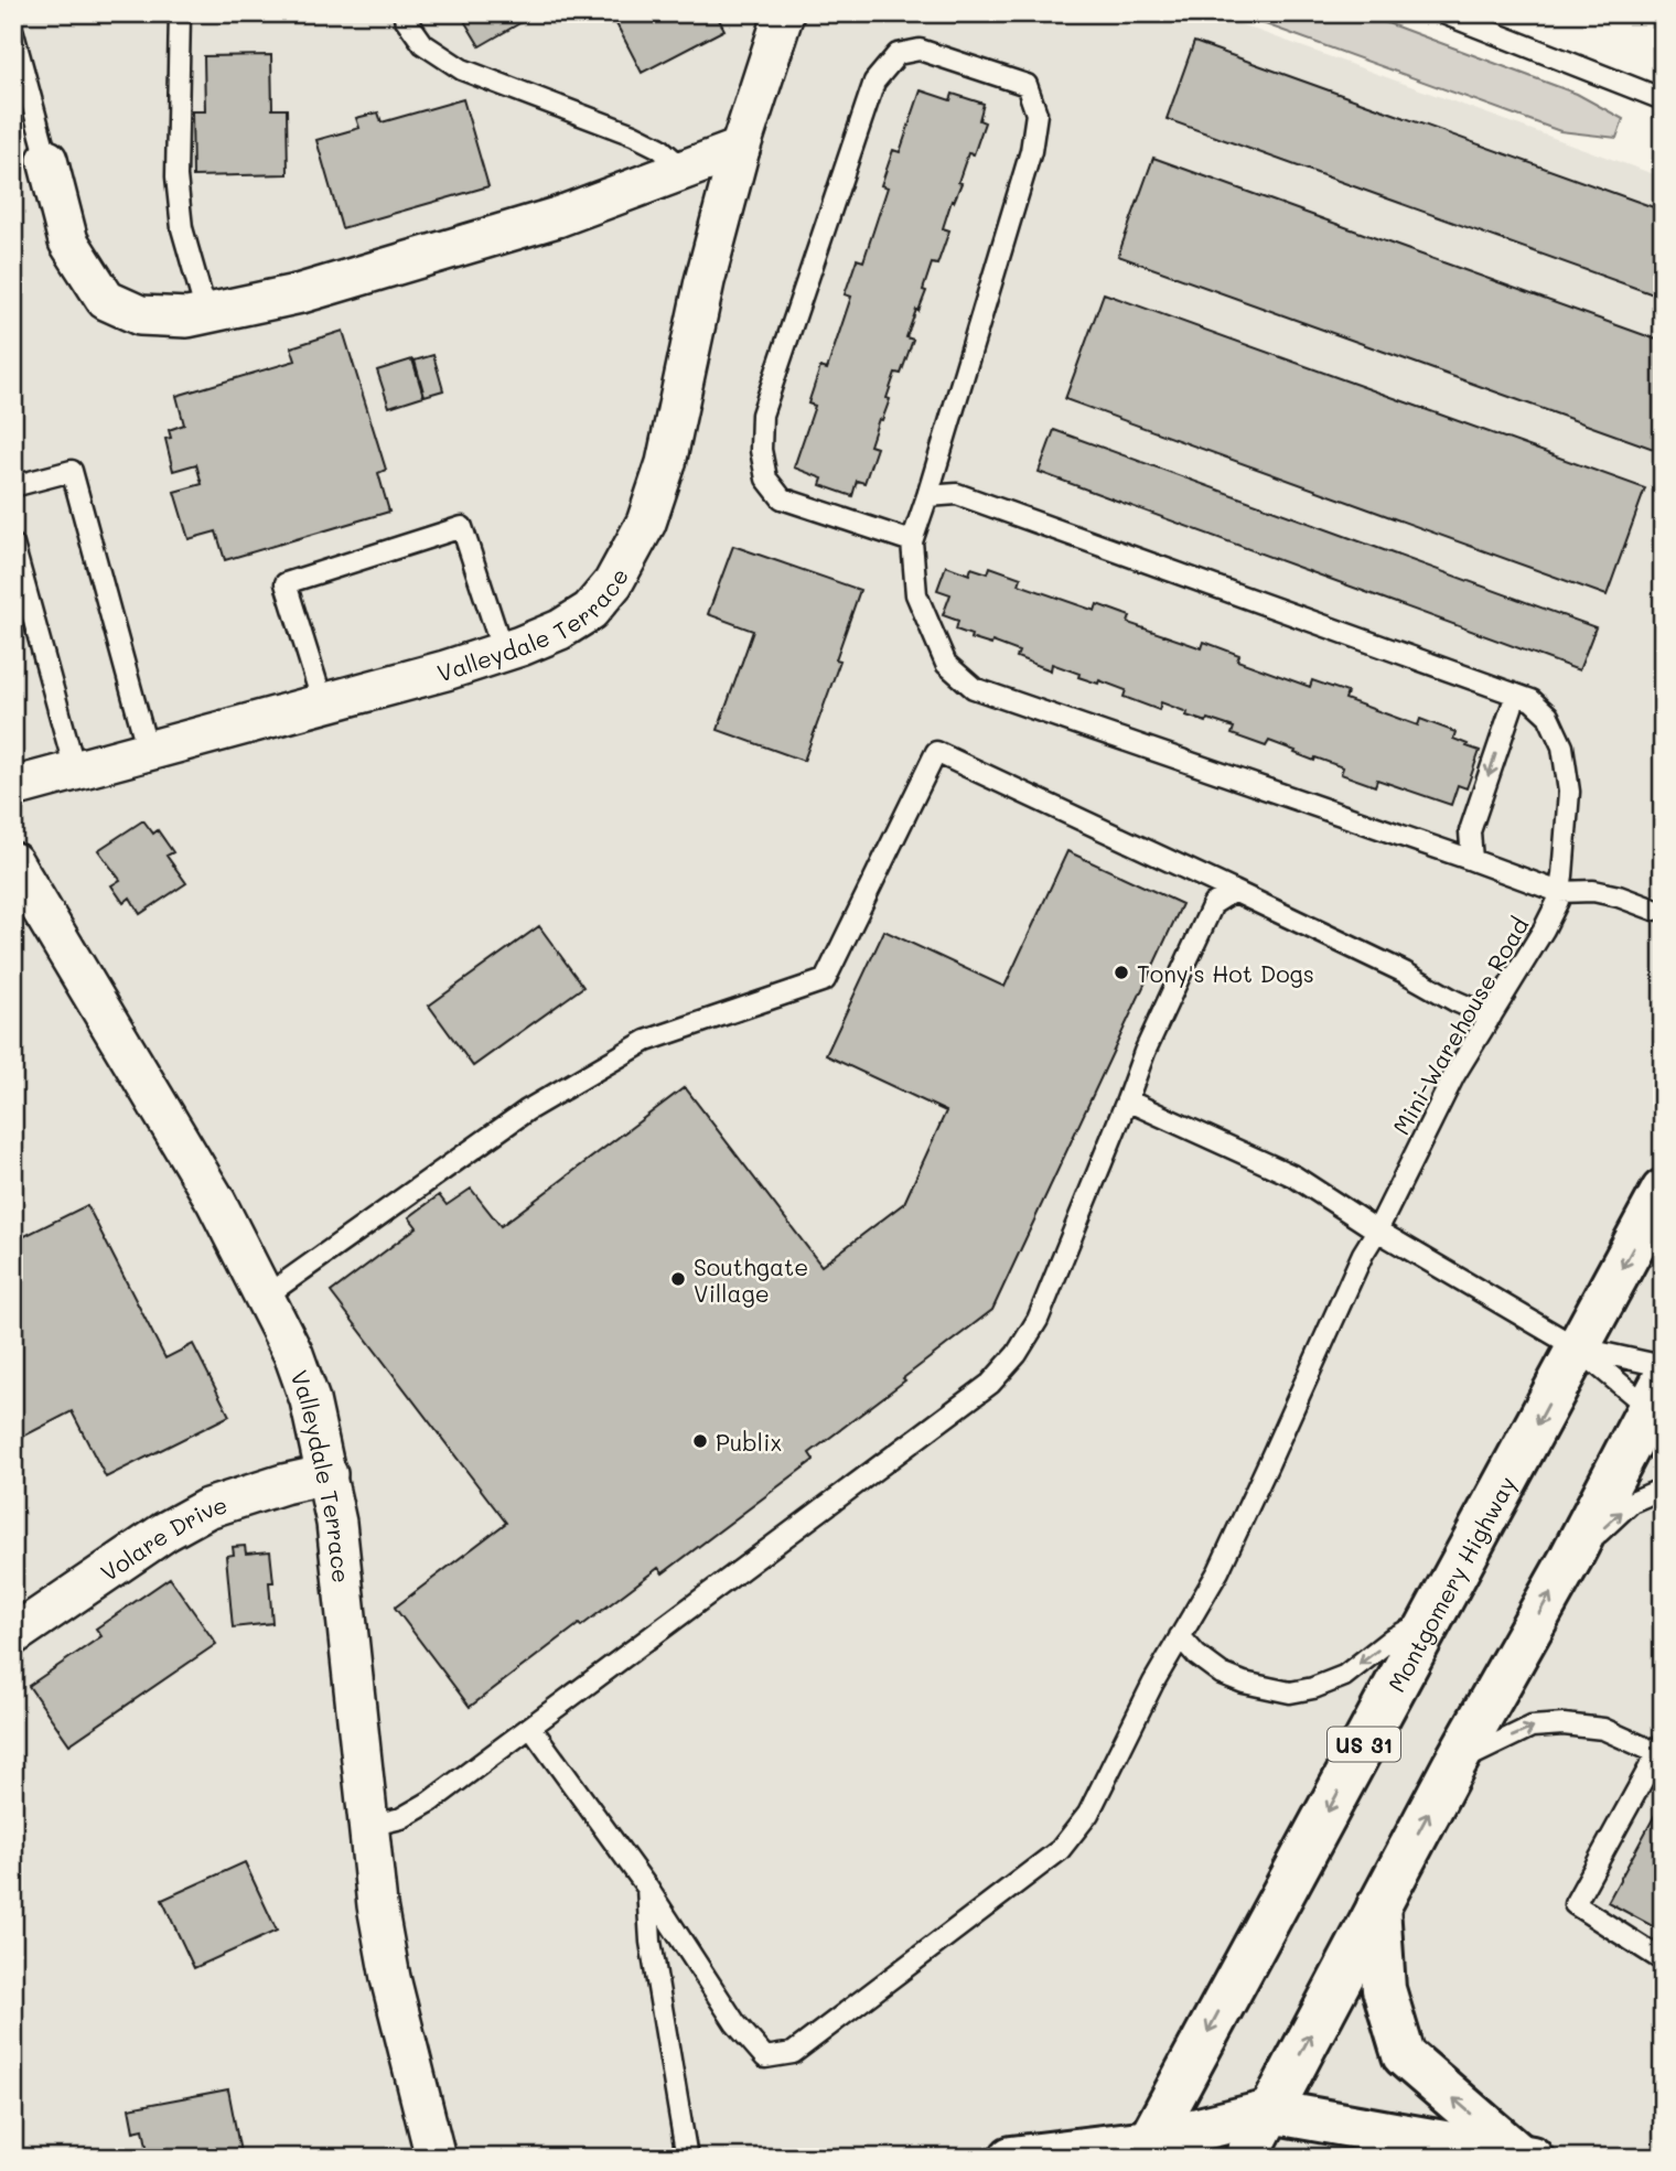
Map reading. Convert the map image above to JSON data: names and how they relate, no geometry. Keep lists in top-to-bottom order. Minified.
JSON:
{"streets":{"main road":["Montgomery Highway","US 31"],"street":["Valleydale Terrace","Volare Drive"],"lane":["Mini-Warehouse Road"]},"crossings":[["Valleydale Terrace","Volare Drive"]],"places":["Tony's Hot Dogs","Southgate Village","Publix"]}
